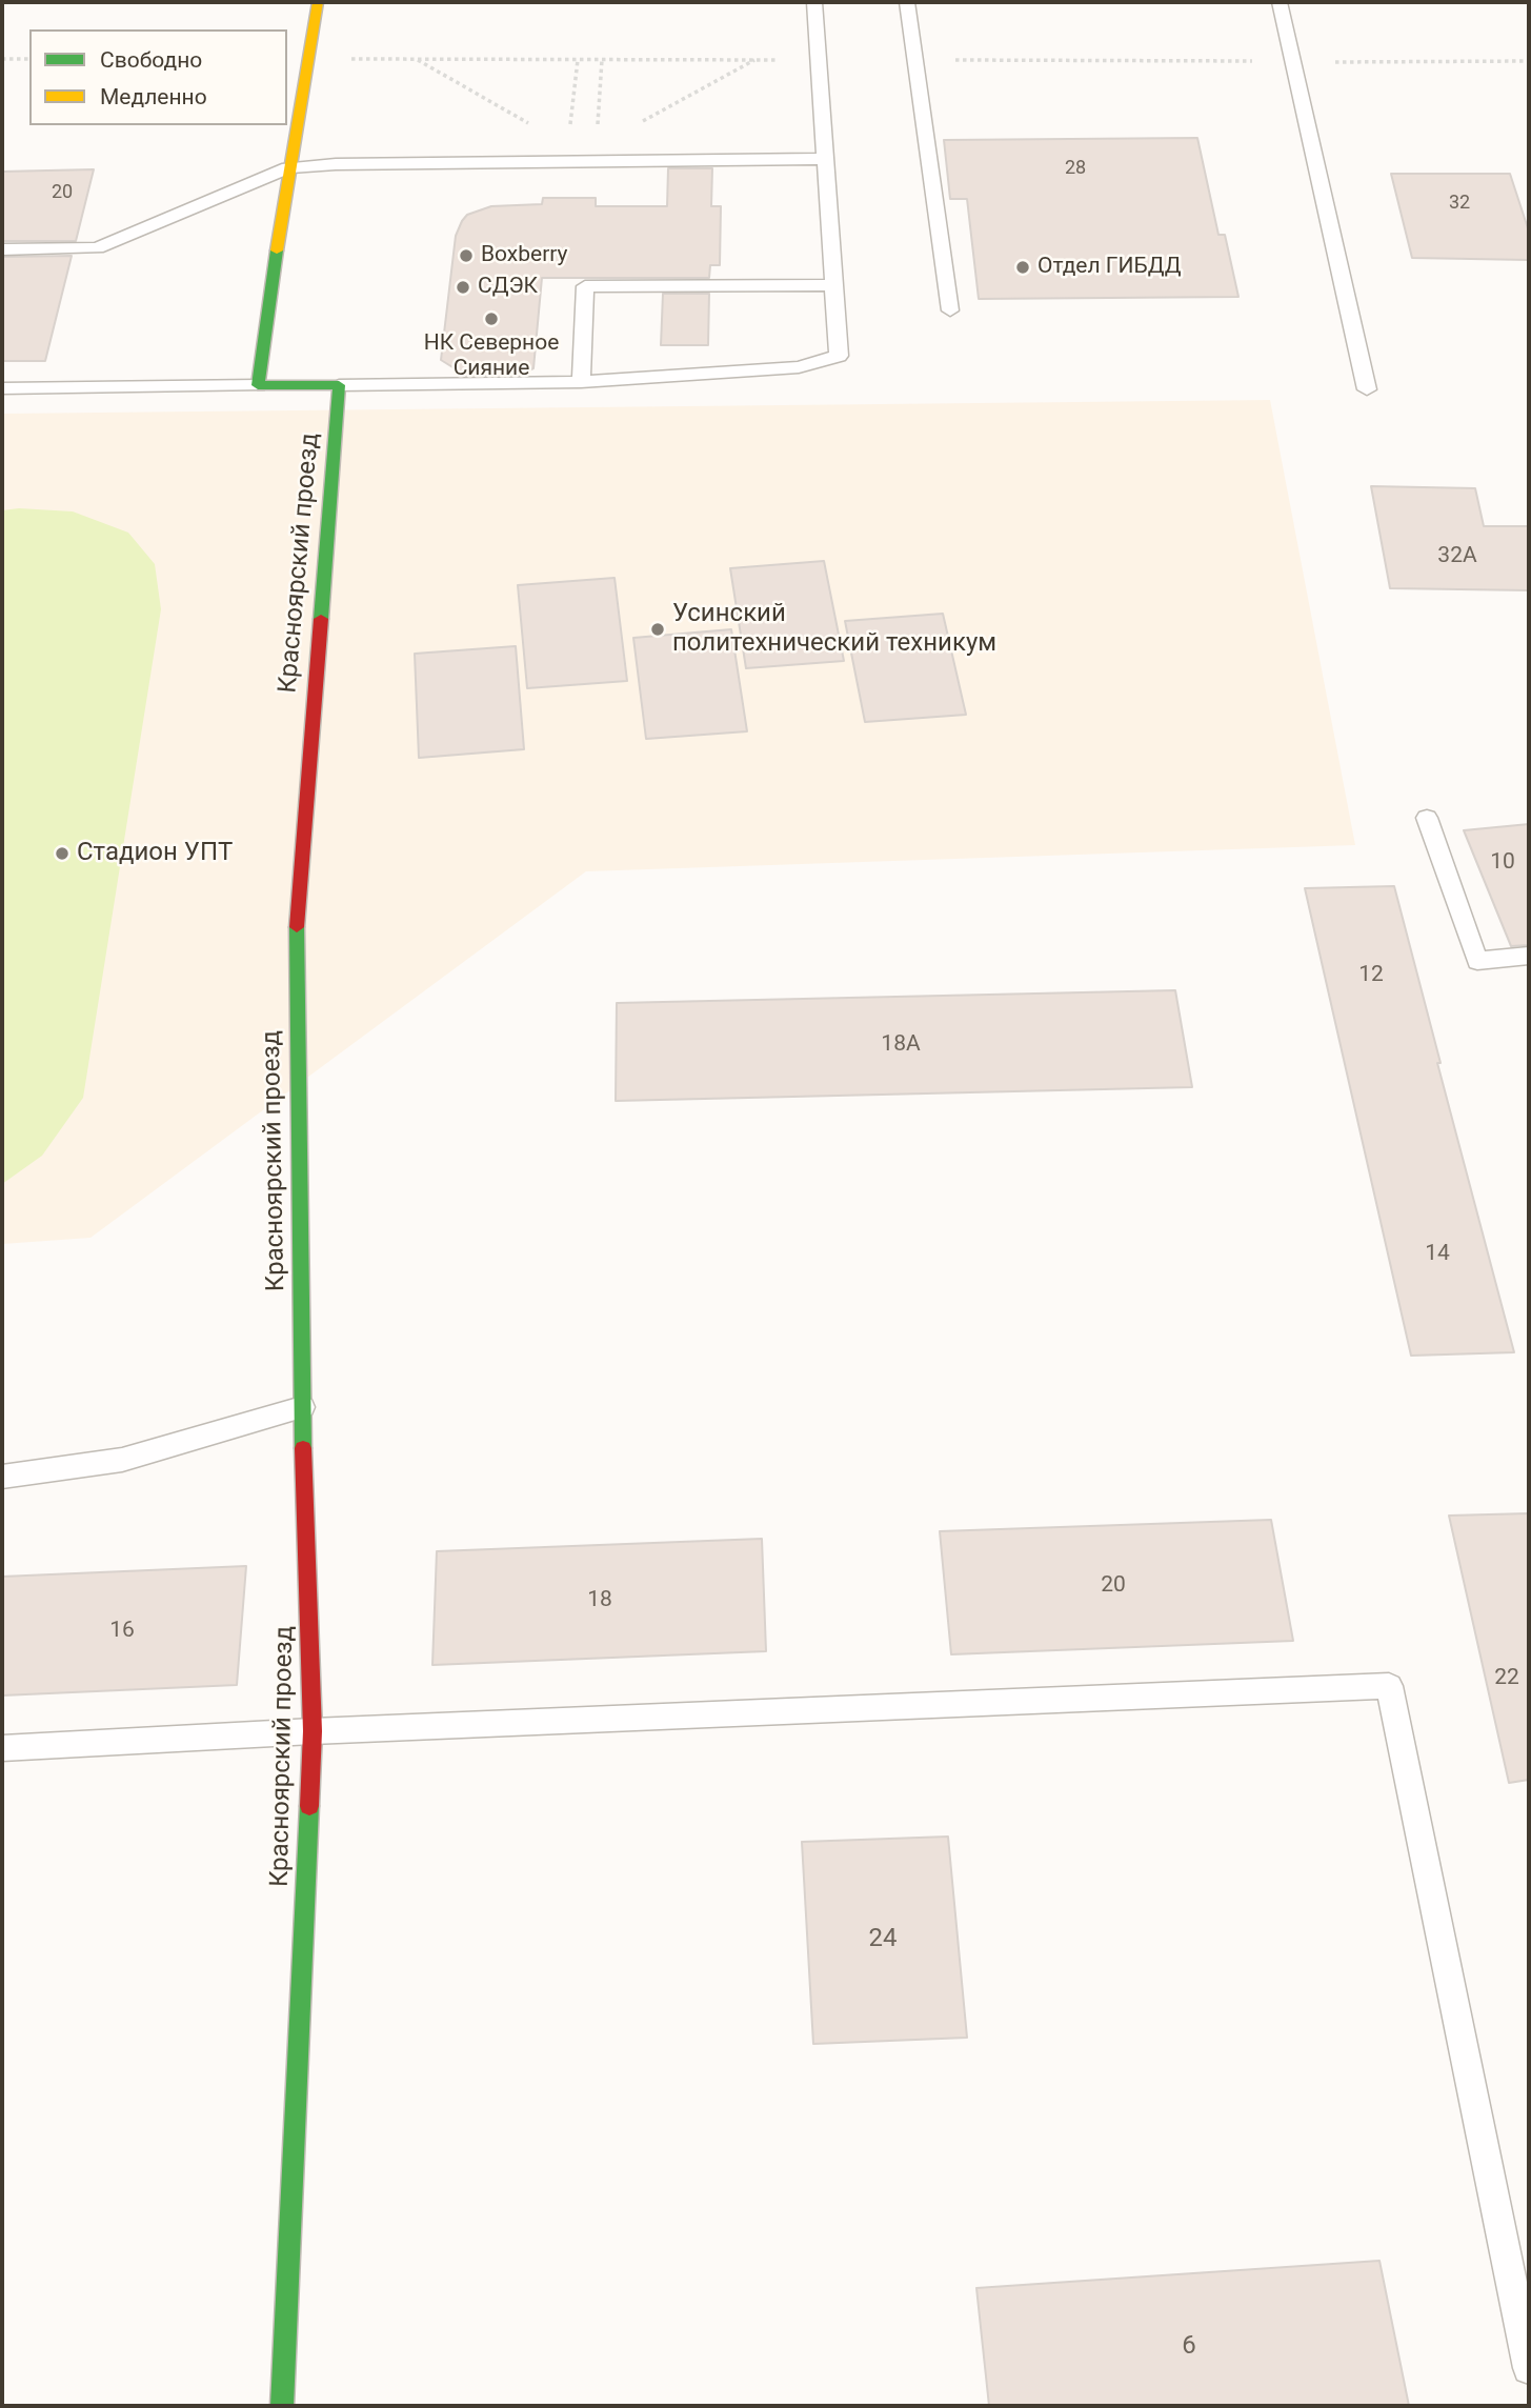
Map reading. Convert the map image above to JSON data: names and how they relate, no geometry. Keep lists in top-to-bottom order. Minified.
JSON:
{"streets":{"street":["Красноярский проезд"]},"places":["Boxberry","Отдел ГИБДД","СДЭК","НК Северное Сияние","Усинский политехнический техникум","Стадион УПТ"],"house_numbers":["28","20","32","32А","10","12","18А","14","20","18","16","22","24","6"],"legend":["Свободно","Медленно"]}
